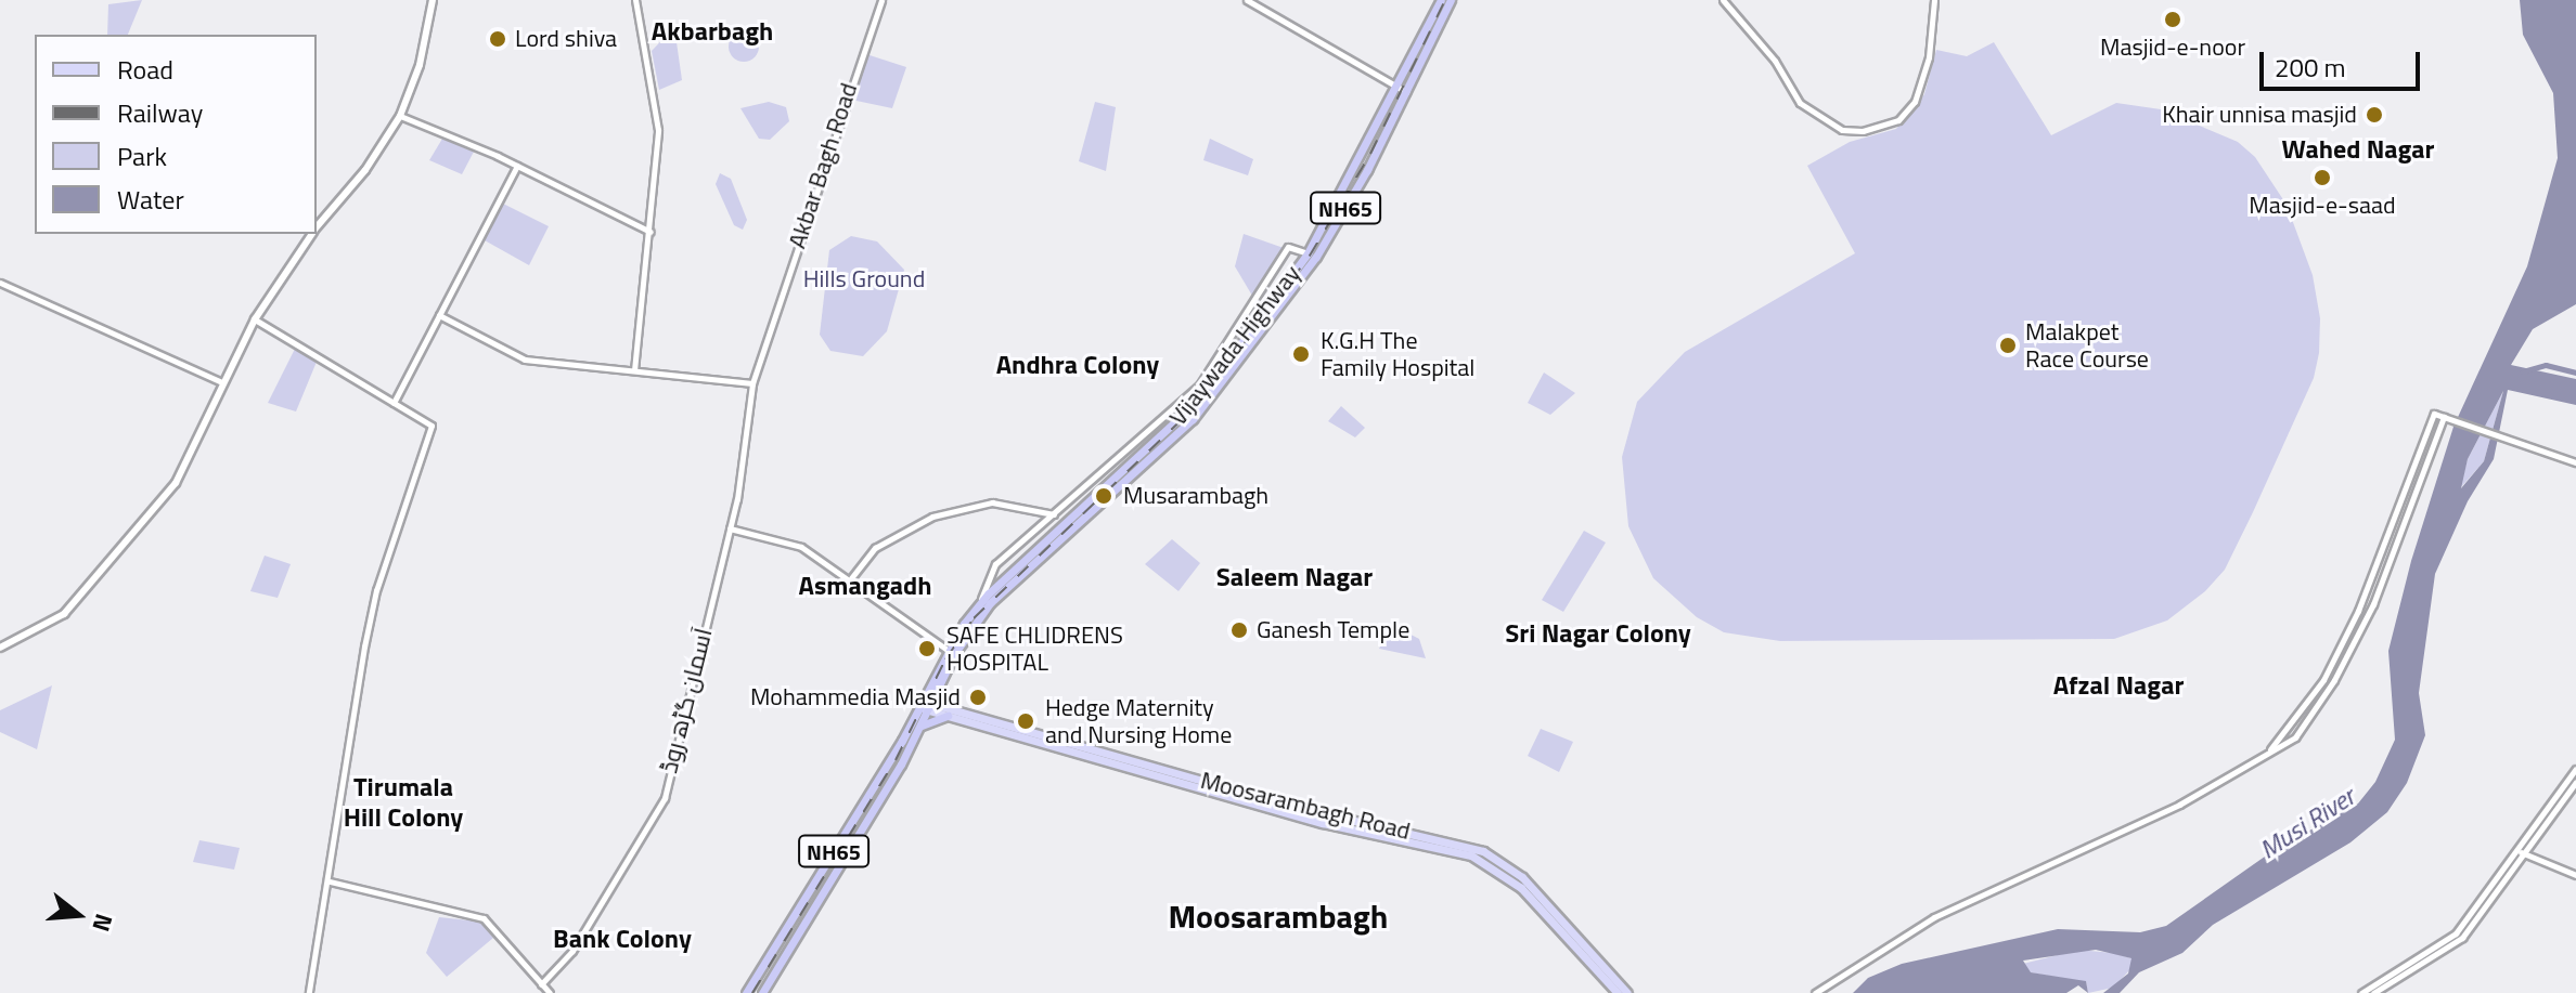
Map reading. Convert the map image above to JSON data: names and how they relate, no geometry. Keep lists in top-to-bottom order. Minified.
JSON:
{"streets":{"highway":["NH65","Vijaywada Highway"],"main road":["Moosarambagh Road"],"street":["Akbar Bagh Road","آسمان گڑھ روڈ"]},"crossings":[["Akbar Bagh Road","آسمان گڑھ روڈ"],["Vijaywada Highway","Moosarambagh Road"]],"districts":["Akbarbagh","Wahed Nagar","Andhra Colony","Saleem Nagar","Asmangadh","Sri Nagar Colony","Afzal Nagar","Tirumala Hill Colony","Moosarambagh","Bank Colony"],"water":["Musi River"],"parks":["Hills Ground"],"places":["Masjid-e-noor","Lord shiva","Khair unnisa masjid","Masjid-e-saad","Malakpet Race Course","K.G.H The Family Hospital","Musarambagh","Ganesh Temple","SAFE CHLIDRENS HOSPITAL","Mohammedia Masjid","Hedge Maternity and Nursing Home"],"legend":["Road","Railway","Park","Water"],"scale_bar":"200 m","north":"right"}
